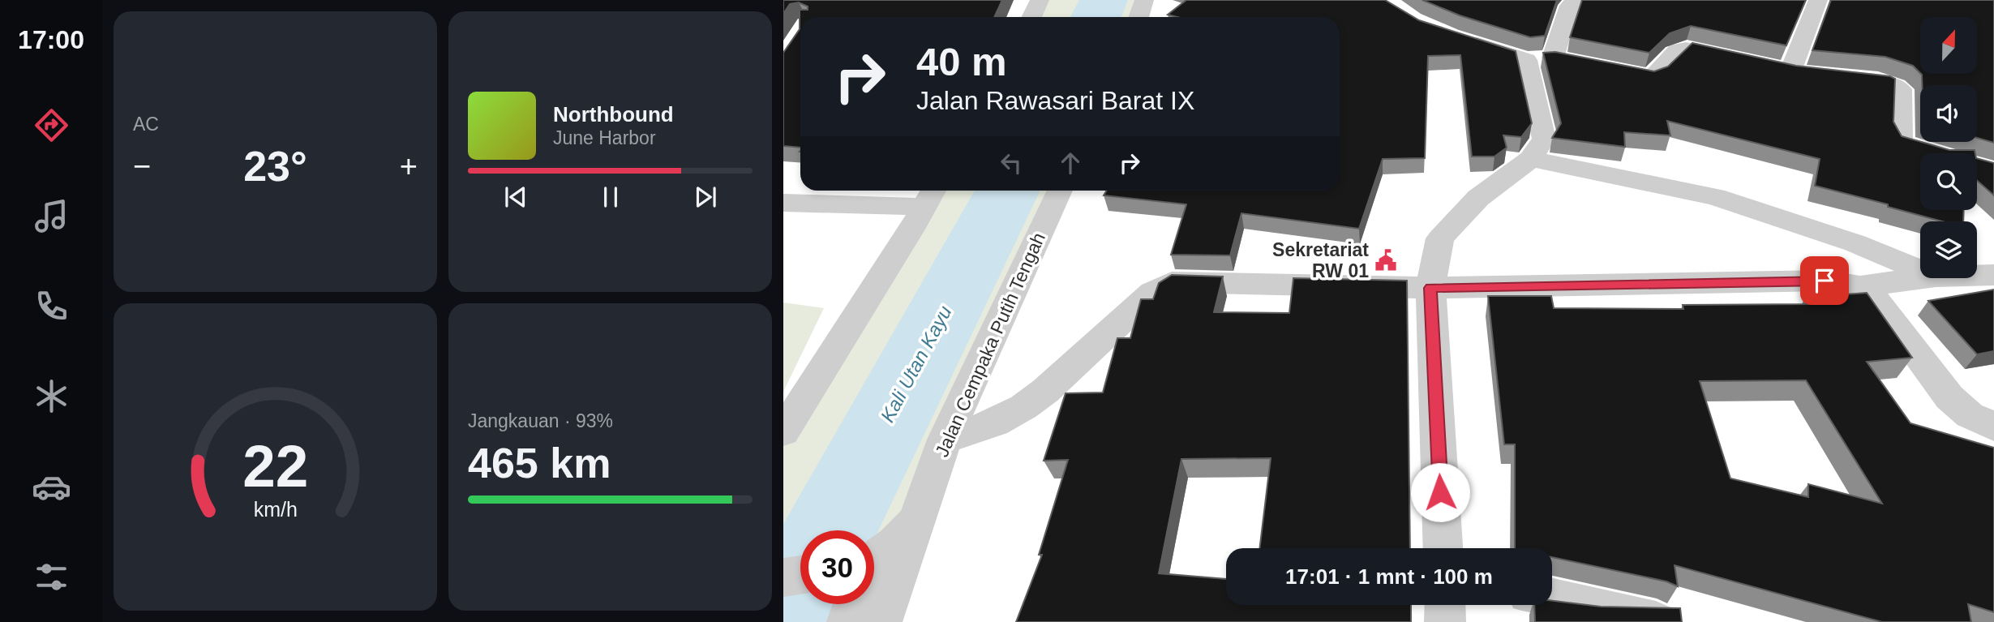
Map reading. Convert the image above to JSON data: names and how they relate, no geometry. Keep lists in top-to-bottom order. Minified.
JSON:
{"streets":{"street":["Jalan Cempaka Putih Tengah"]},"water":["Kali Utan Kayu"],"places":{"public building":["Sekretariat RW 01"]},"north":"top","page":{"tabs":"17:00","tile":["AC",["Jangkauan · 93%","465 km"]],"turn":["40 m","Jalan Rawasari Barat IX"],"song":["Northbound","June Harbor"],"heat":["−","23°","+"],"limit":"30","trip":"17:01 · 1 mnt · 100 m","gauge":["22","km/h"]}}
